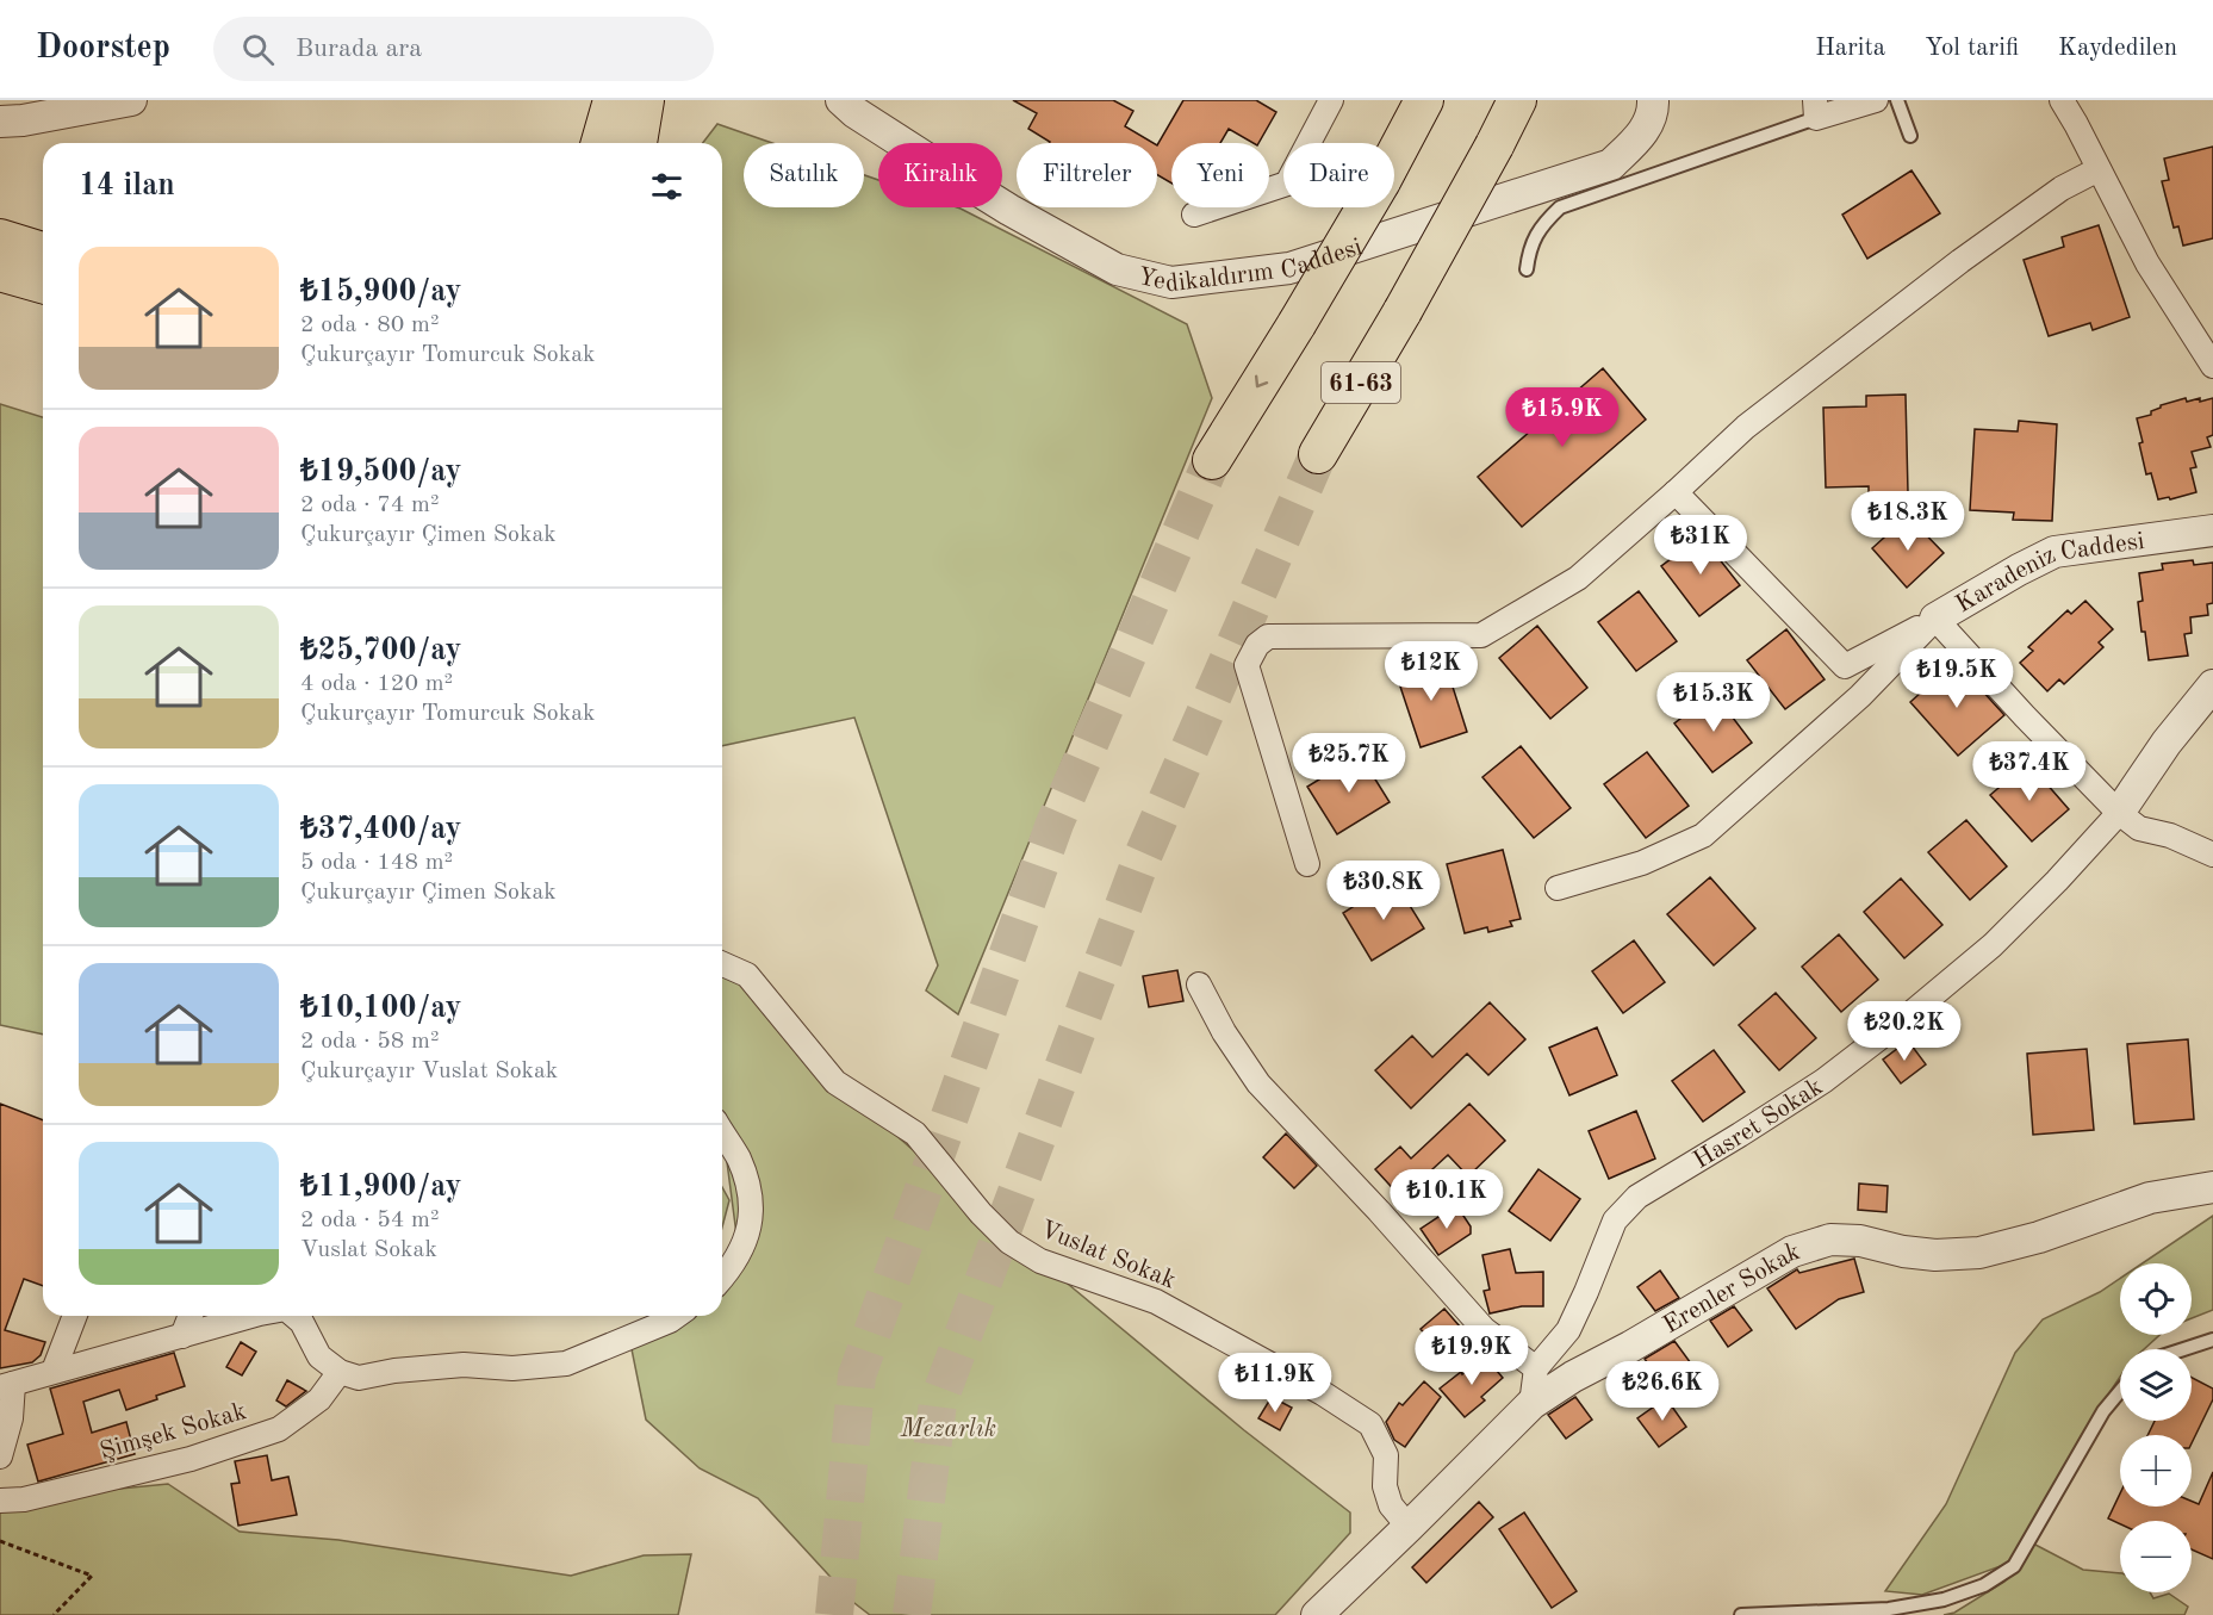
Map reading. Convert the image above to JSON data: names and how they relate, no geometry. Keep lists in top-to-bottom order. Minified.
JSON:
{"streets":{"main road":["61-63"],"street":["Yedikaldırım Caddesi","Karadeniz Caddesi","Hasret Sokak","Vuslat Sokak","Erenler Sokak","Şimşek Sokak"]},"crossings":[["Vuslat Sokak","Erenler Sokak"]],"parks":["Mezarlık"],"page":{"header":"Doorstep","search":"Burada ara","nav":["Harita","Yol tarifi","Kaydedilen"],"chip":["Satılık","Kiralık","Filtreler","Yeni","Daire"],"heading":"14 ilan","list":[{"name":"₺15,900/ay","note":"2 oda · 80 m² · Çukurçayır Tomurcuk Sokak"},{"name":"₺19,500/ay","note":"2 oda · 74 m² · Çukurçayır Çimen Sokak"},{"name":"₺25,700/ay","note":"4 oda · 120 m² · Çukurçayır Tomurcuk Sokak"},{"name":"₺37,400/ay","note":"5 oda · 148 m² · Çukurçayır Çimen Sokak"},{"name":"₺10,100/ay","note":"2 oda · 58 m² · Çukurçayır Vuslat Sokak"},{"name":"₺11,900/ay","note":"2 oda · 54 m² · Vuslat Sokak"}],"price":["₺15.9K","₺18.3K","₺31K","₺12K","₺19.5K","₺15.3K","₺25.7K","₺37.4K","₺30.8K","₺20.2K","₺10.1K","₺19.9K","₺11.9K","₺26.6K"],"map_buttons":["+","−"]}}
